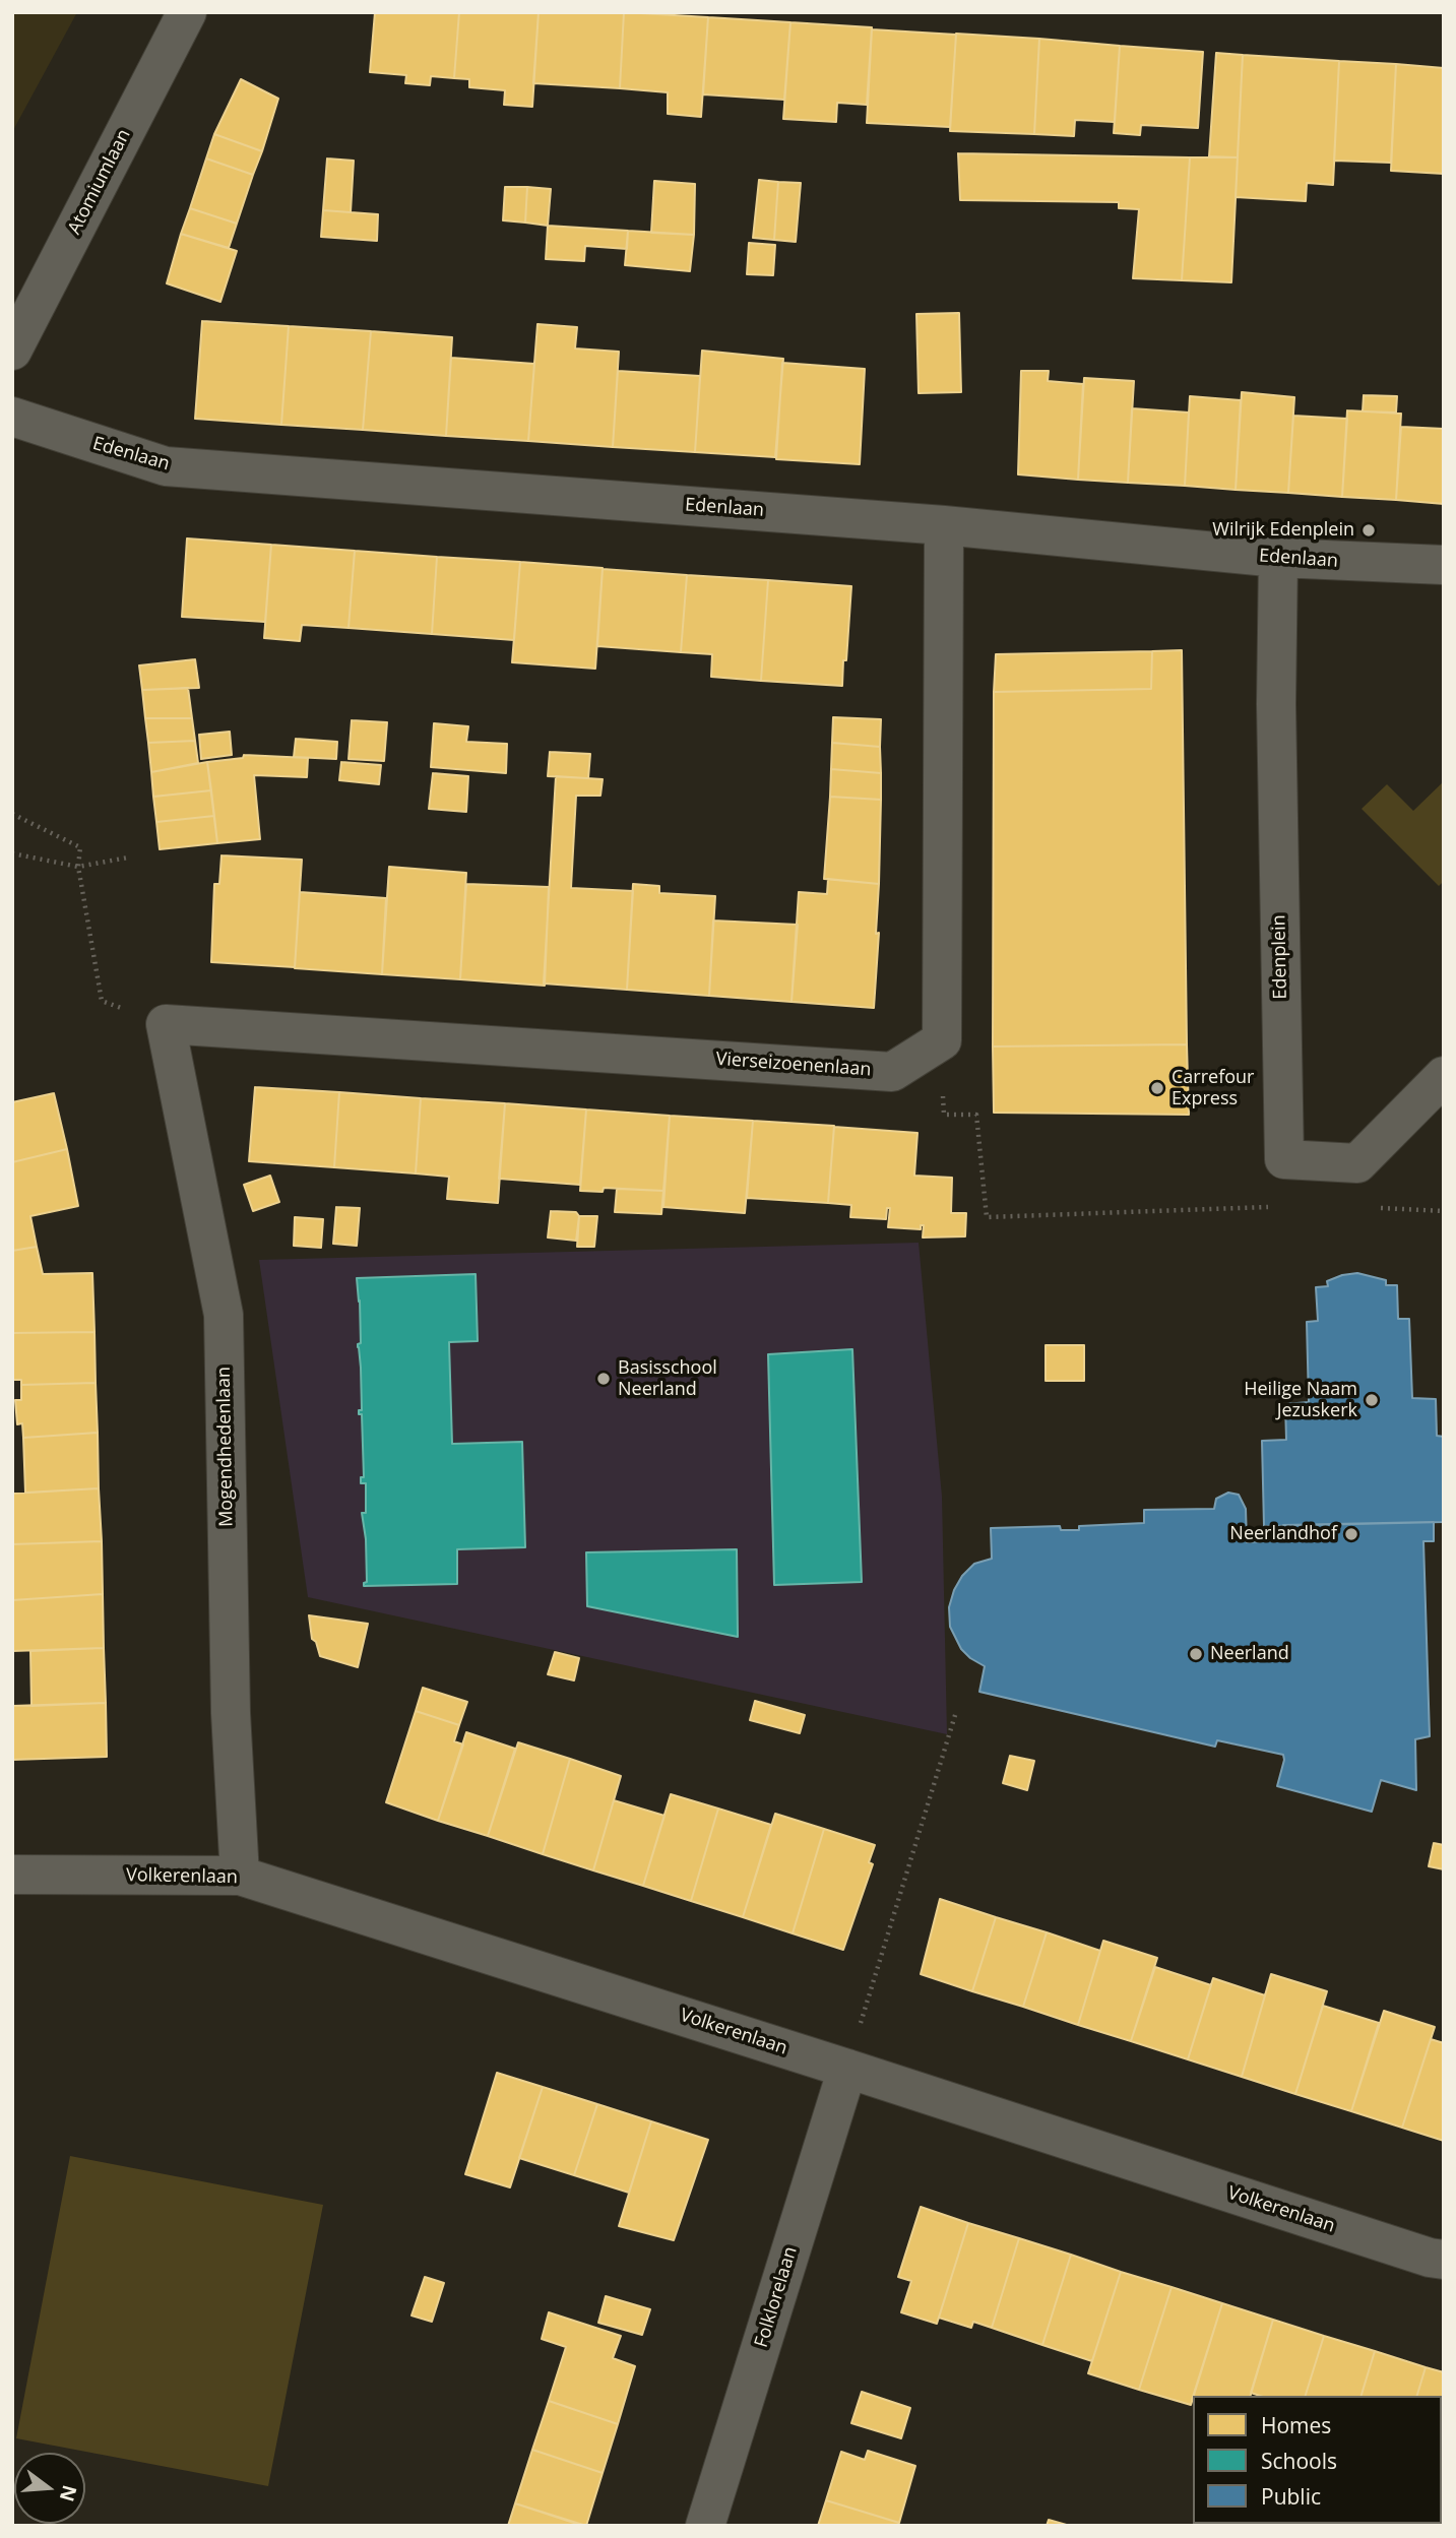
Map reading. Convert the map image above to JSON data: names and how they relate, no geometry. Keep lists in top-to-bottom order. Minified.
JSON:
{"streets":{"street":["Atomiumlaan","Edenlaan","Edenplein","Vierseizoenenlaan","Mogendhedenlaan","Volkerenlaan","Folklorelaan"]},"crossings":[["Edenlaan","Edenplein"],["Vierseizoenenlaan","Mogendhedenlaan"],["Mogendhedenlaan","Volkerenlaan"],["Volkerenlaan","Folklorelaan"]],"places":["Wilrijk Edenplein","Carrefour Express","Basisschool Neerland","Heilige Naam Jezuskerk","Neerlandhof","Neerland"],"legend":["Homes","Schools","Public"],"north":"right"}
